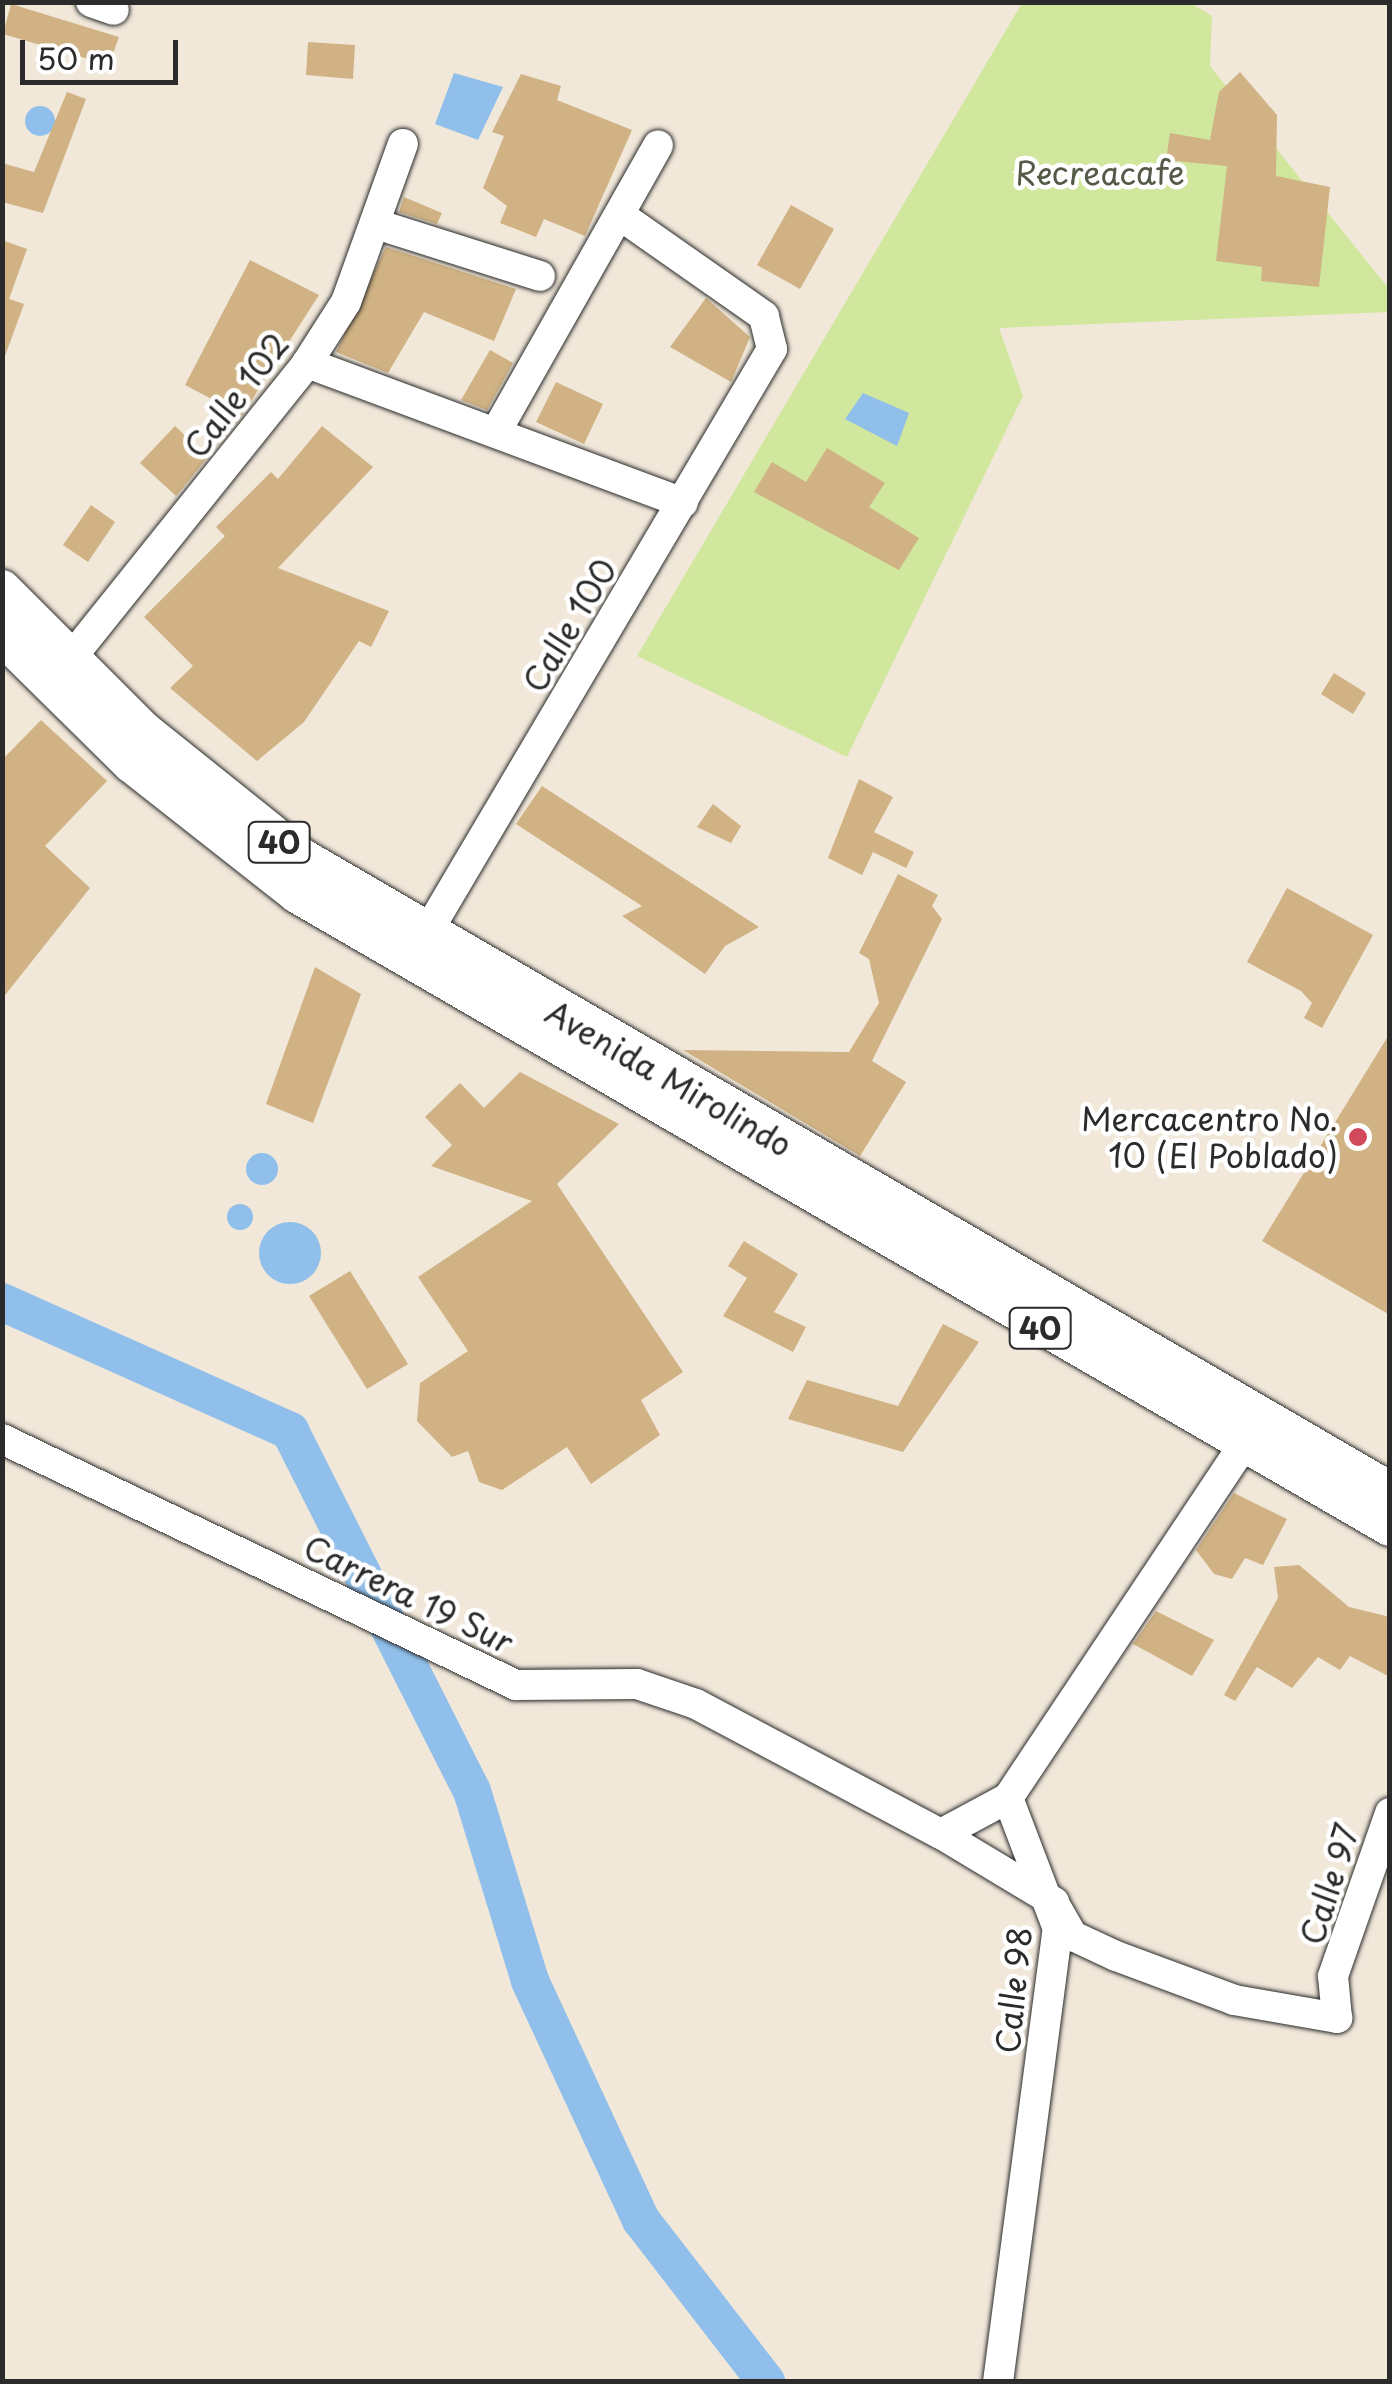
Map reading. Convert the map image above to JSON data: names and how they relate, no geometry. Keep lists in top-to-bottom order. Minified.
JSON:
{"streets":{"main road":["40","Avenida Mirolindo"],"street":["Calle 102","Calle 100","Carrera 19 Sur","Calle 97","Calle 98"]},"crossings":[["Calle 102","Avenida Mirolindo"],["Calle 100","Avenida Mirolindo"],["Carrera 19 Sur","Calle 97"],["Carrera 19 Sur","Calle 98"],["Calle 97","Calle 98"]],"parks":["Recreacafe"],"places":["Mercacentro No. 10 (El Poblado)"],"scale_bar":"50 m"}
